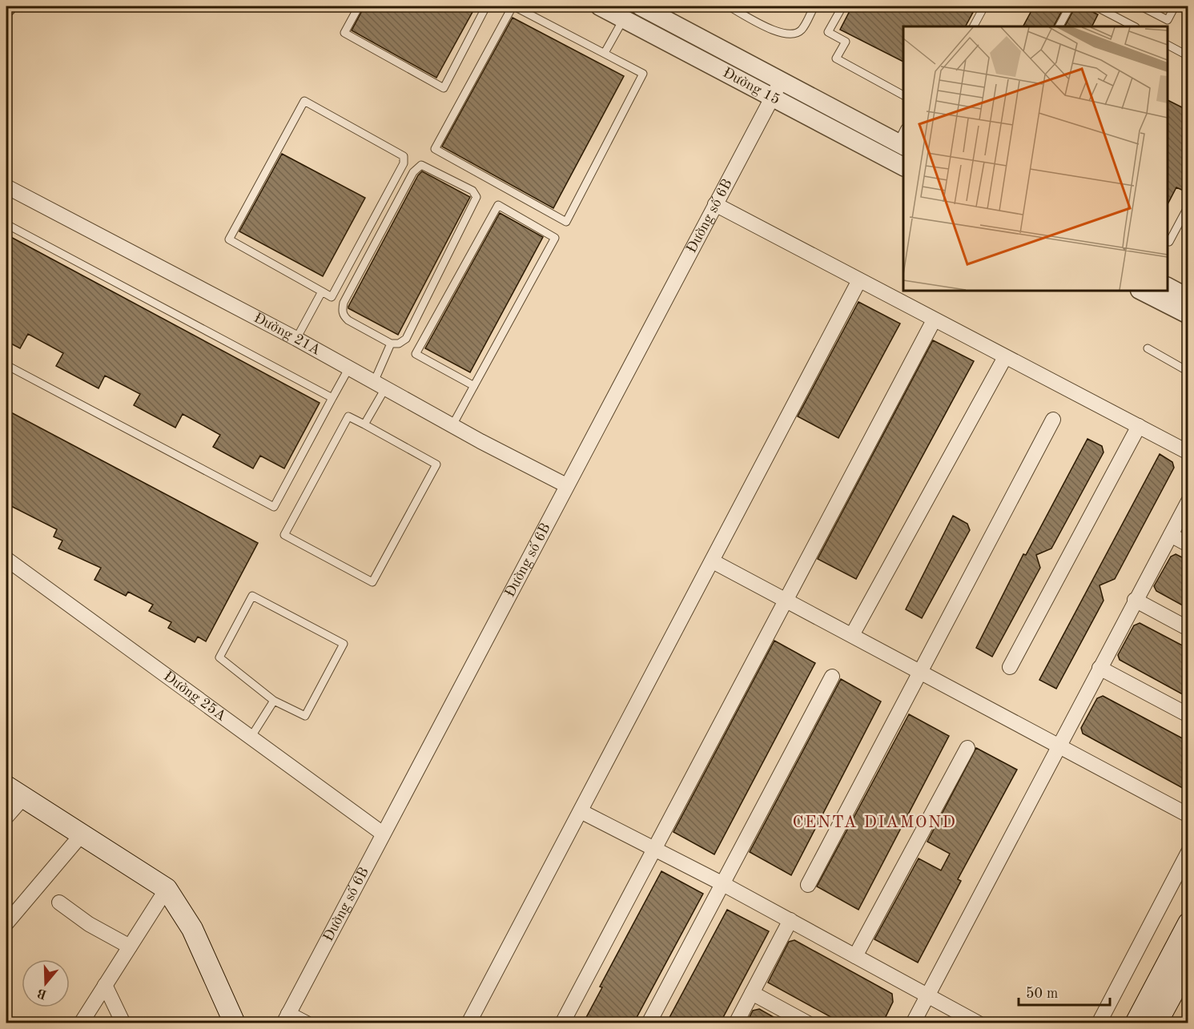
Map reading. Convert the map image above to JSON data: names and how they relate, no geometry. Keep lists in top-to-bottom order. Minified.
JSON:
{"streets":{"street":["Đường 15","Đường số 6B","Đường 21A","Đường 25A"]},"crossings":[["Đường 15","Đường số 6B"],["Đường số 6B","Đường 21A"],["Đường số 6B","Đường 25A"]],"districts":["CENTA DIAMOND"],"scale_bar":"50 m","north":"bottom"}
